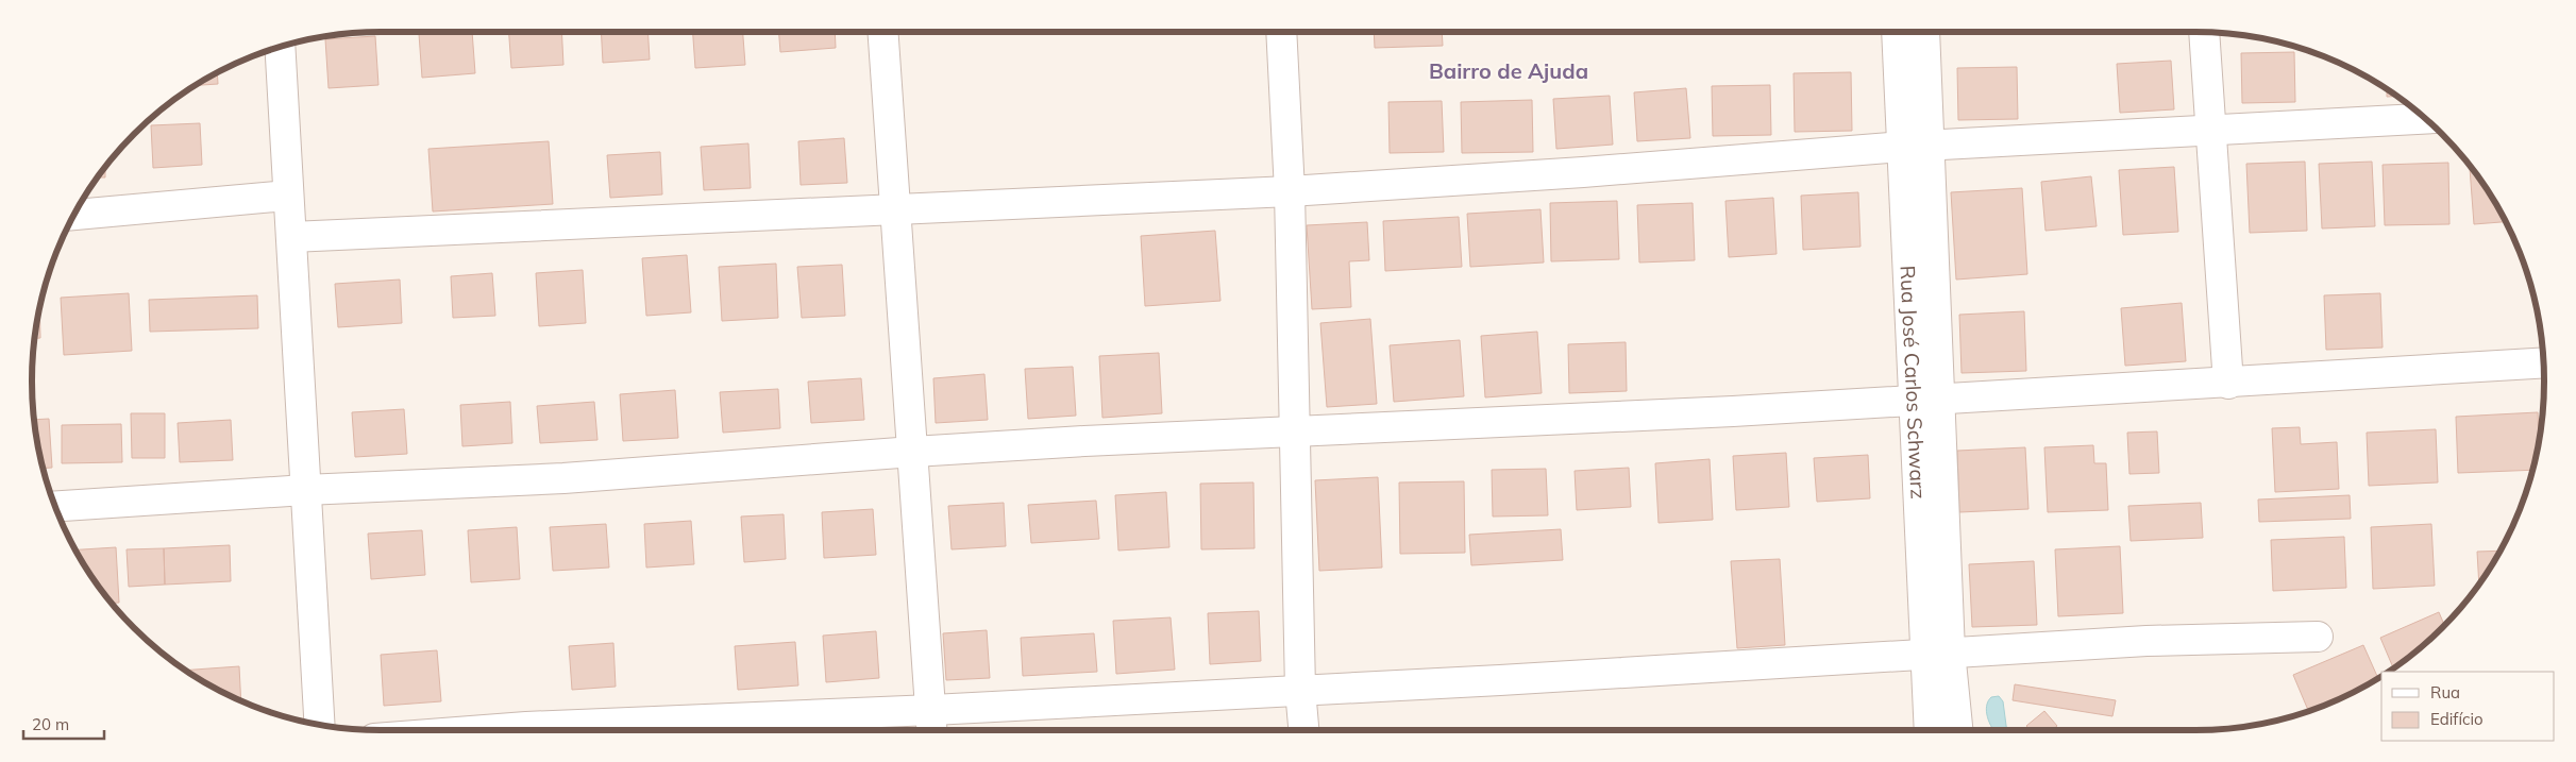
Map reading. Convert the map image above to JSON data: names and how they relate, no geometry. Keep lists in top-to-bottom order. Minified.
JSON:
{"streets":{"street":["Rua José Carlos Schwarz"]},"districts":["Bairro de Ajuda"],"legend":["Rua","Edifício"],"scale_bar":"20 m"}
